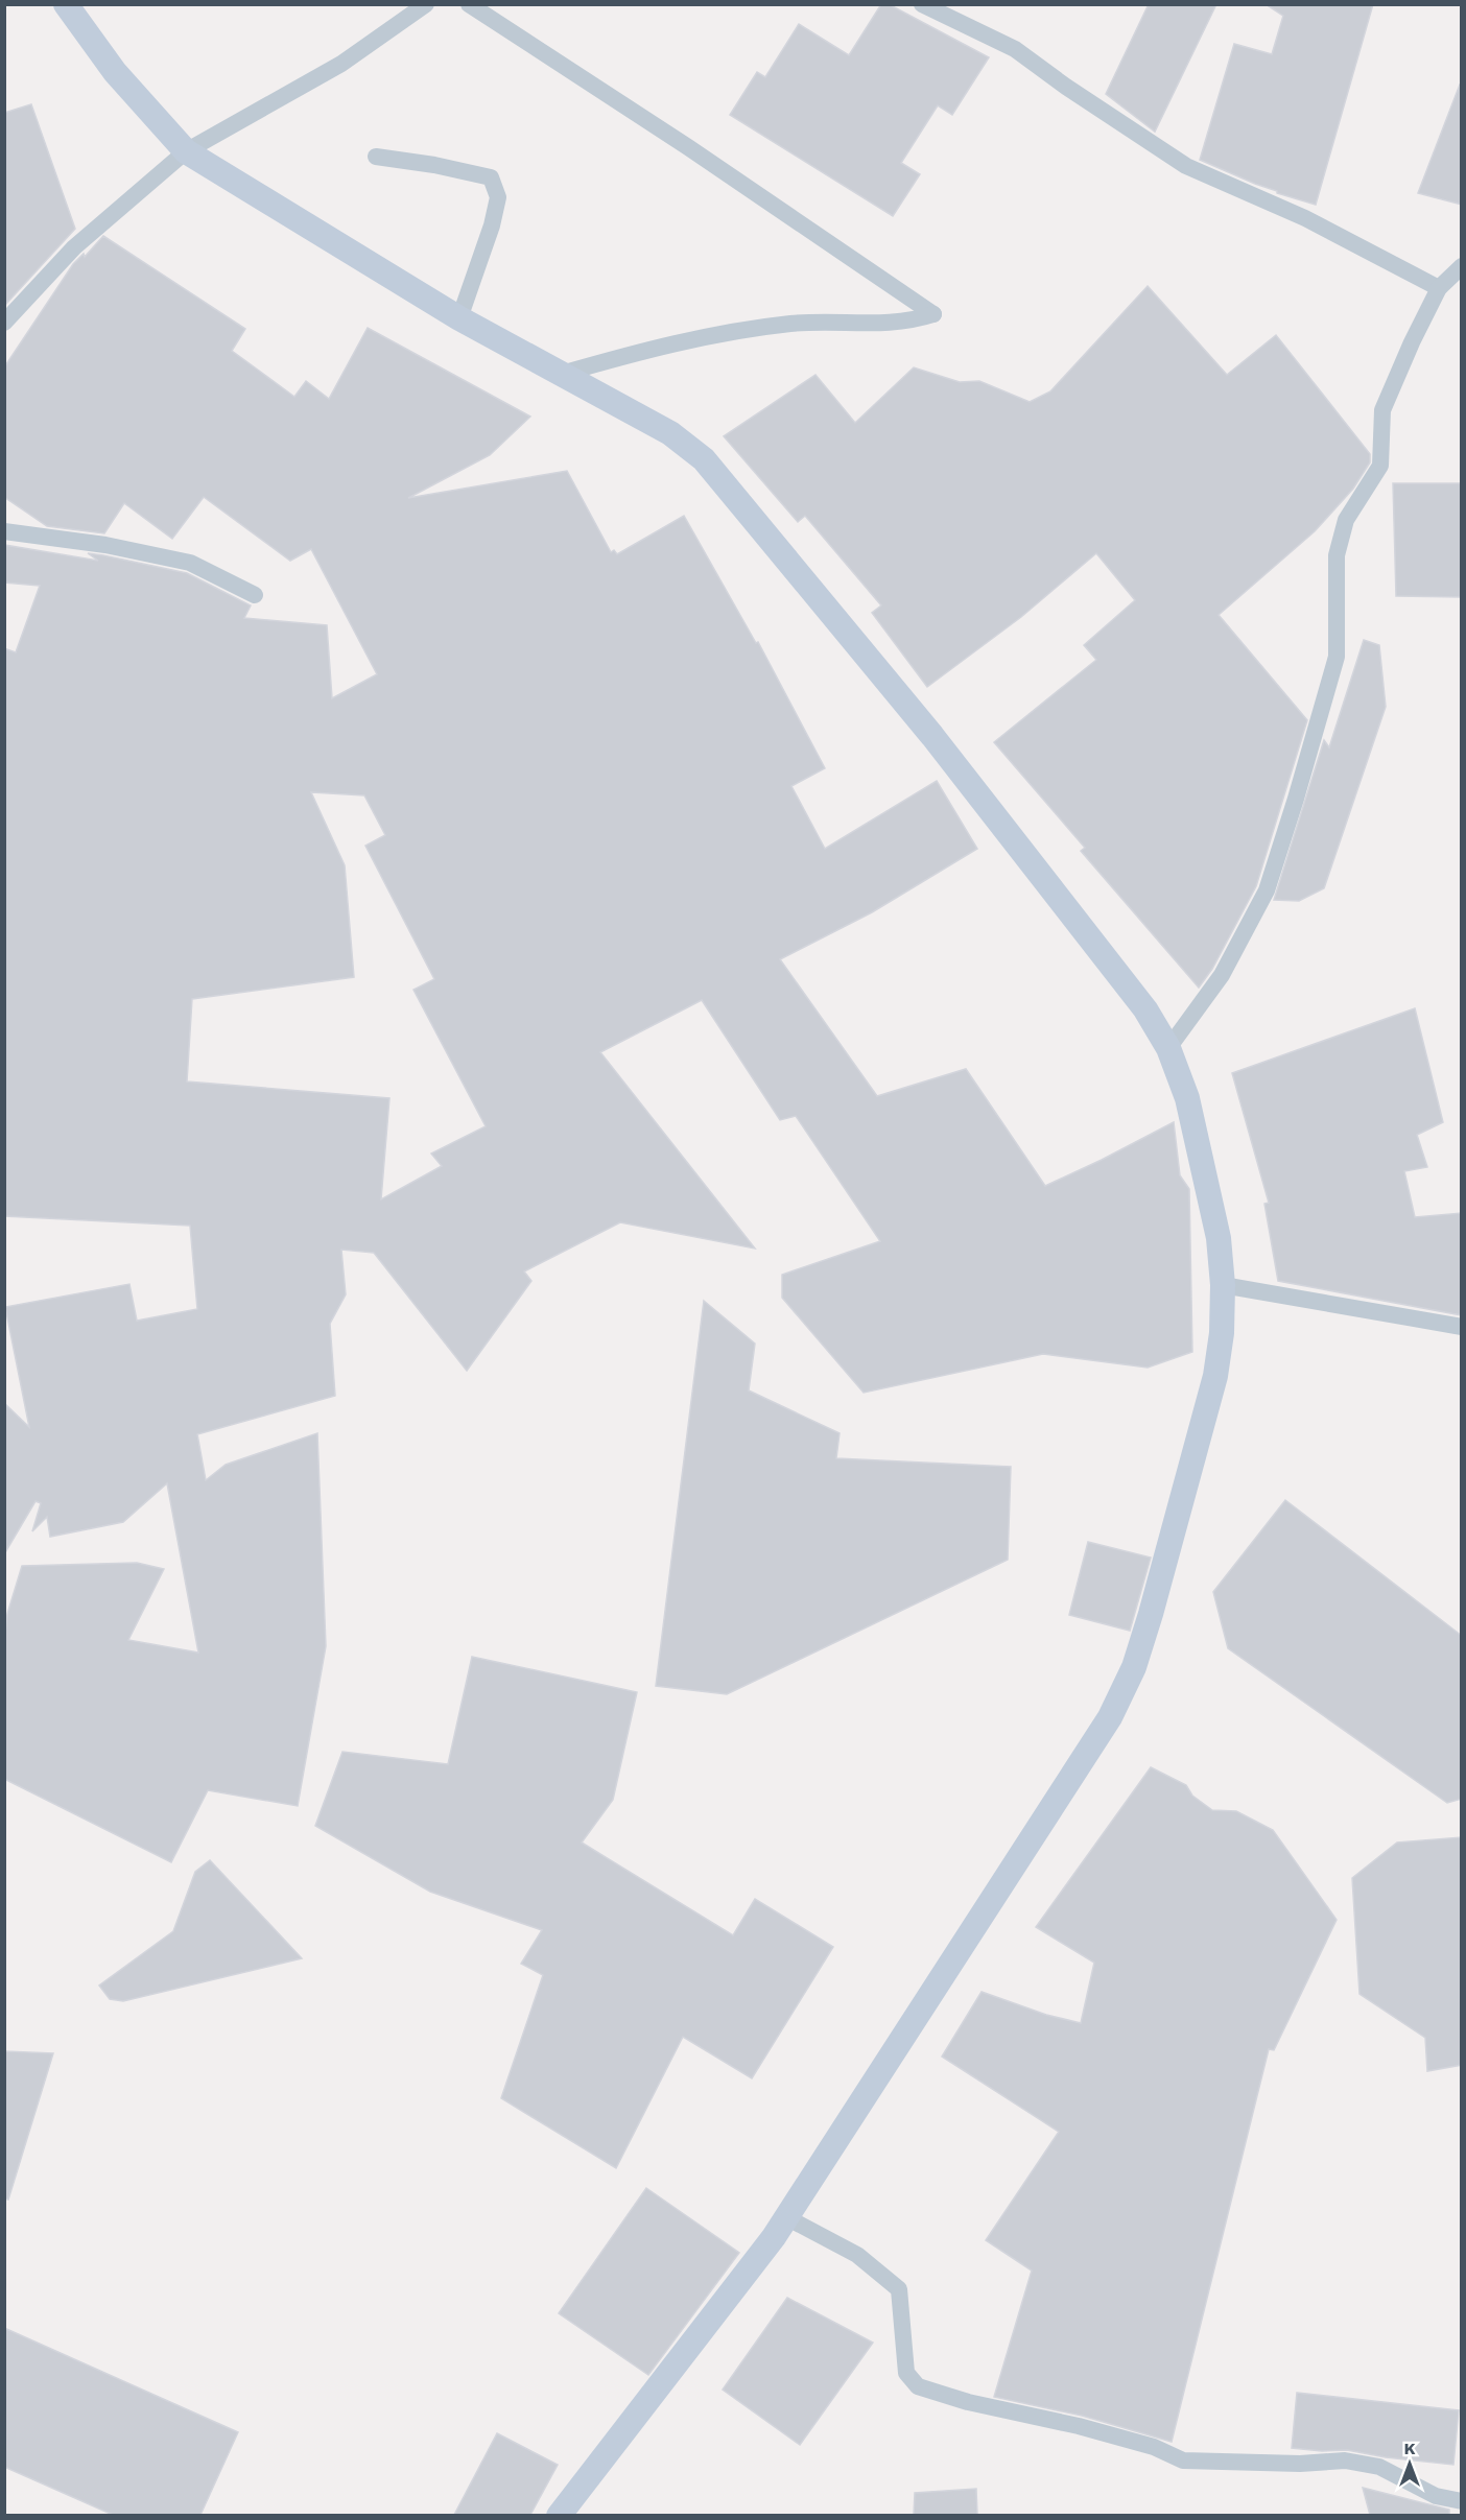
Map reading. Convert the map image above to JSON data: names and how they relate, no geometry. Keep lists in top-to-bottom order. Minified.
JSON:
{"north":"top"}
